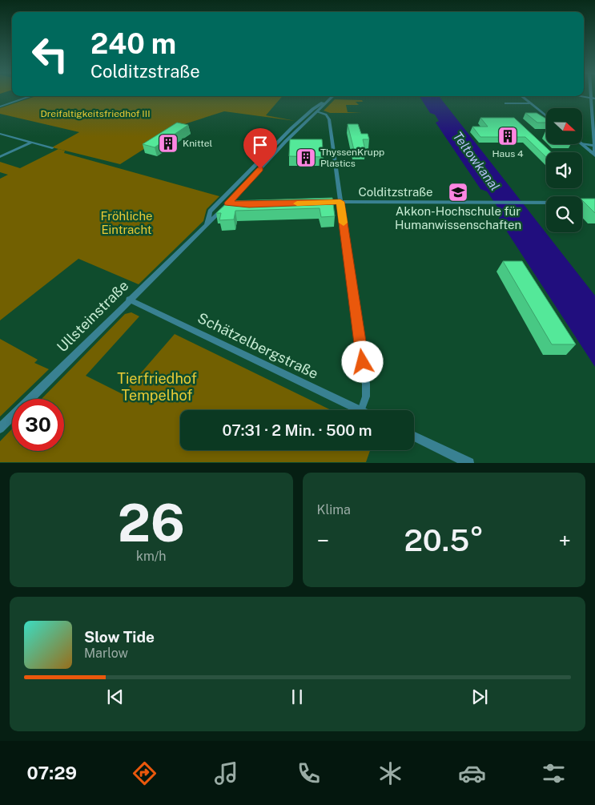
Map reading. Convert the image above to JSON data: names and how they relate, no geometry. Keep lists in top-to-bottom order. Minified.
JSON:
{"streets":{"street":["Colditzstraße","Ullsteinstraße","Schätzelbergstraße"]},"crossings":[["Ullsteinstraße","Schätzelbergstraße"]],"water":["Teltowkanal"],"parks":["Dreifaltigkeitsfriedhof III","Fröhliche Eintracht","Tierfriedhof Tempelhof"],"places":{"building":["Haus 4","Knittel","ThyssenKrupp Plastics"],"school or university":["Akkon-Hochschule für Humanwissenschaften"]},"north":"right","page":{"turn":["240 m","Colditzstraße"],"limit":"30","trip":"07:31 · 2 Min. · 500 m","tile":[["26","km/h"],"Klima"],"heat":["−","20.5°","+"],"song":["Slow Tide","Marlow"],"tabs":"07:29"}}
